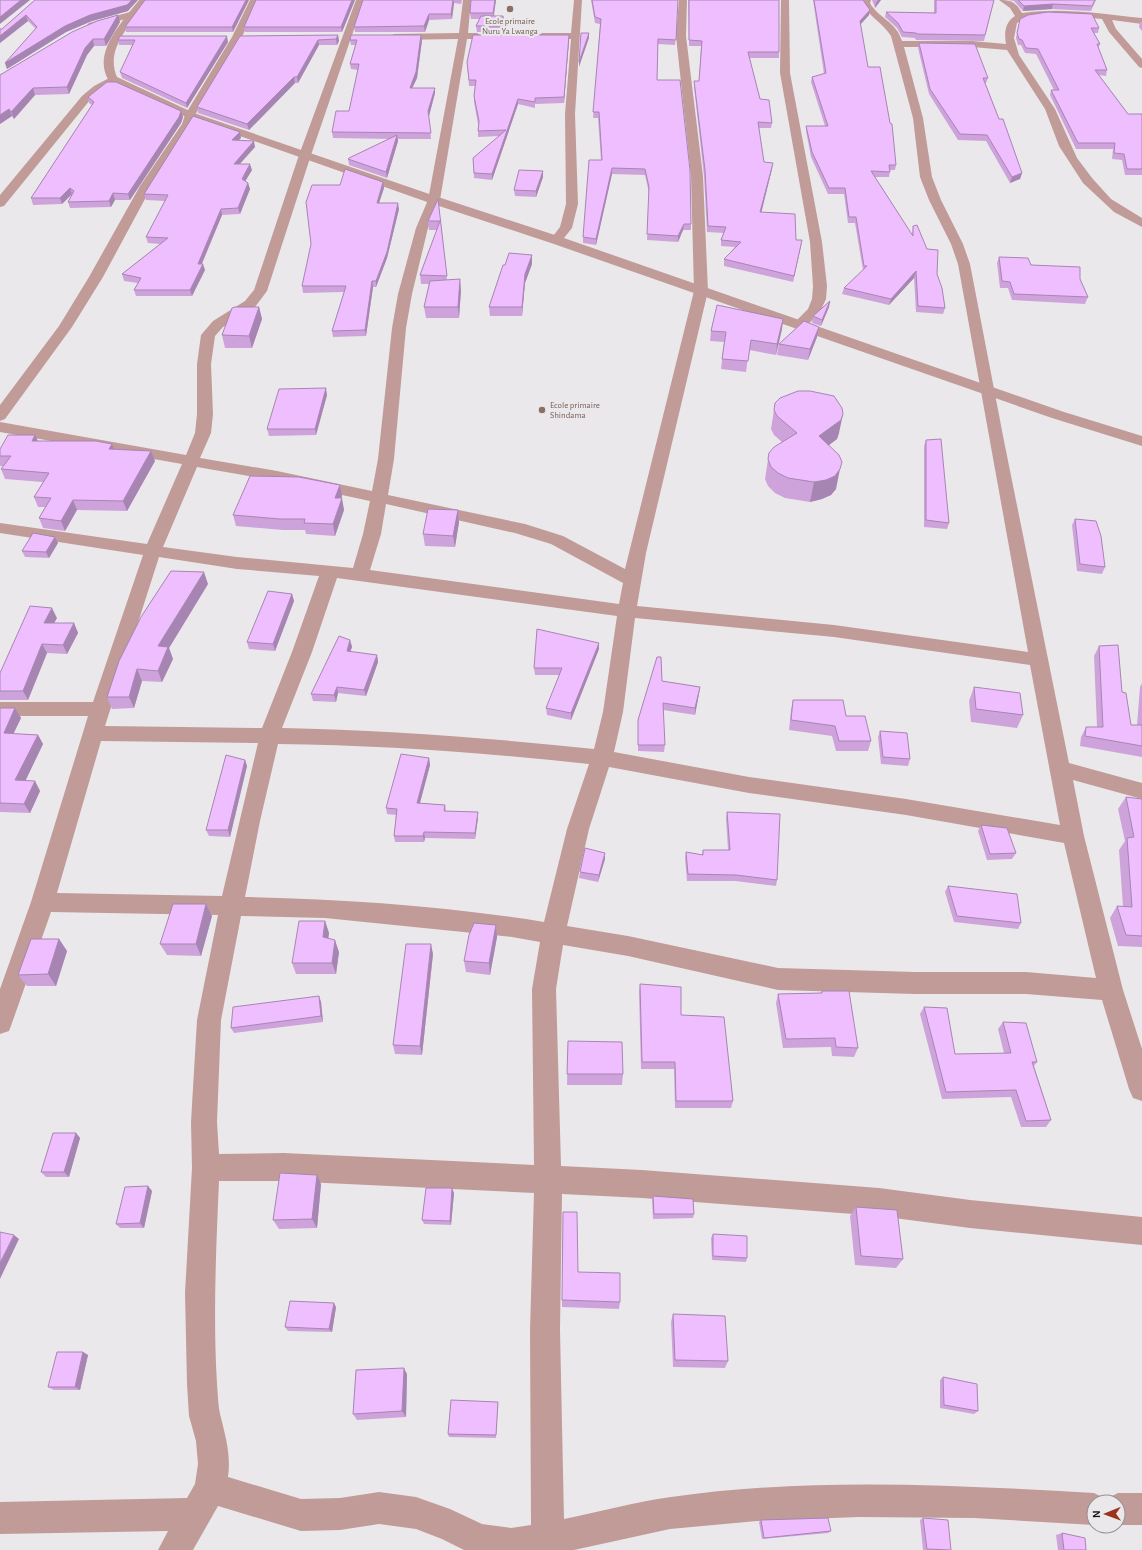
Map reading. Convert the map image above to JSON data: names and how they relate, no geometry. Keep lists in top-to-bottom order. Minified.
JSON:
{"places":["Ecole primaire Nuru Ya Lwanga","Ecole primaire Shindama"],"north":"left"}
